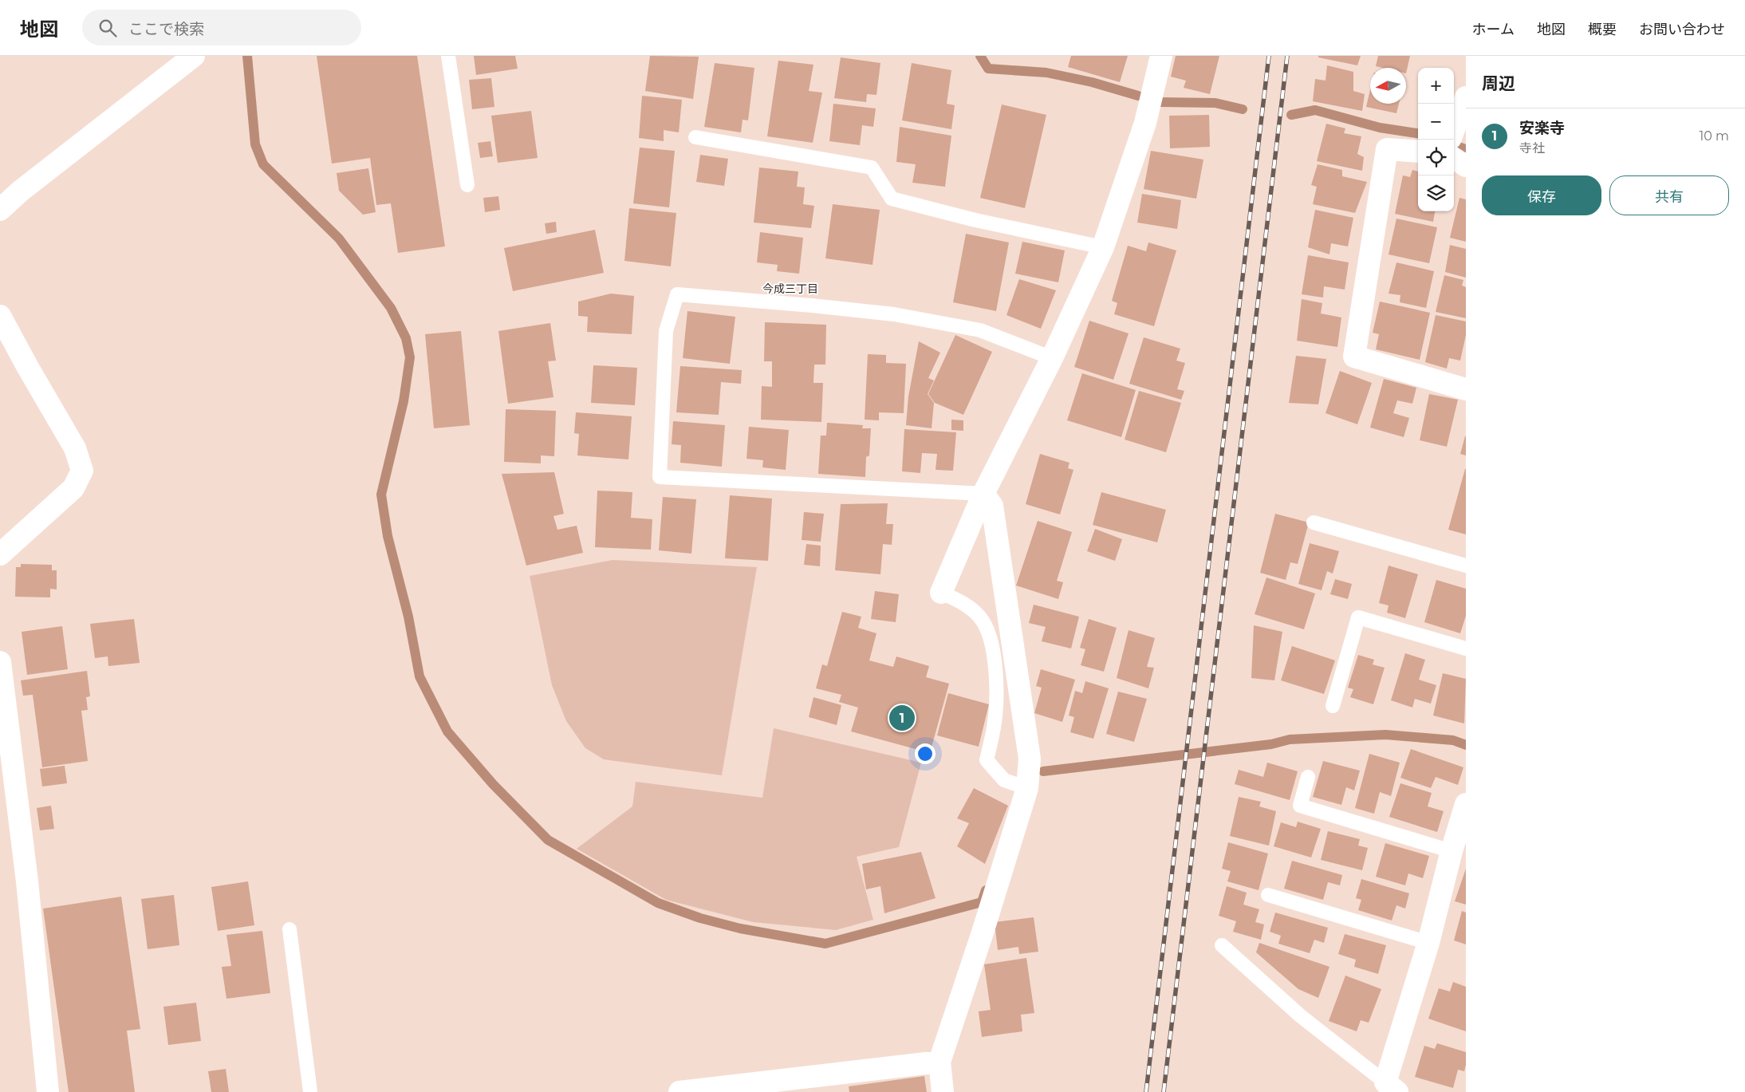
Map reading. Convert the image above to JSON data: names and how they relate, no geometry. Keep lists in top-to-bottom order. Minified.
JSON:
{"districts":["今成三丁目"],"north":"left","page":{"header":"地図","search":"ここで検索","nav":["ホーム","地図","概要","お問い合わせ"],"heading":"周辺","map_buttons":["+","−"],"list":[{"mark":"1","name":"安楽寺","note":"寺社","value":"10 m"}],"buttons":["保存","共有"],"pins":"1"}}
